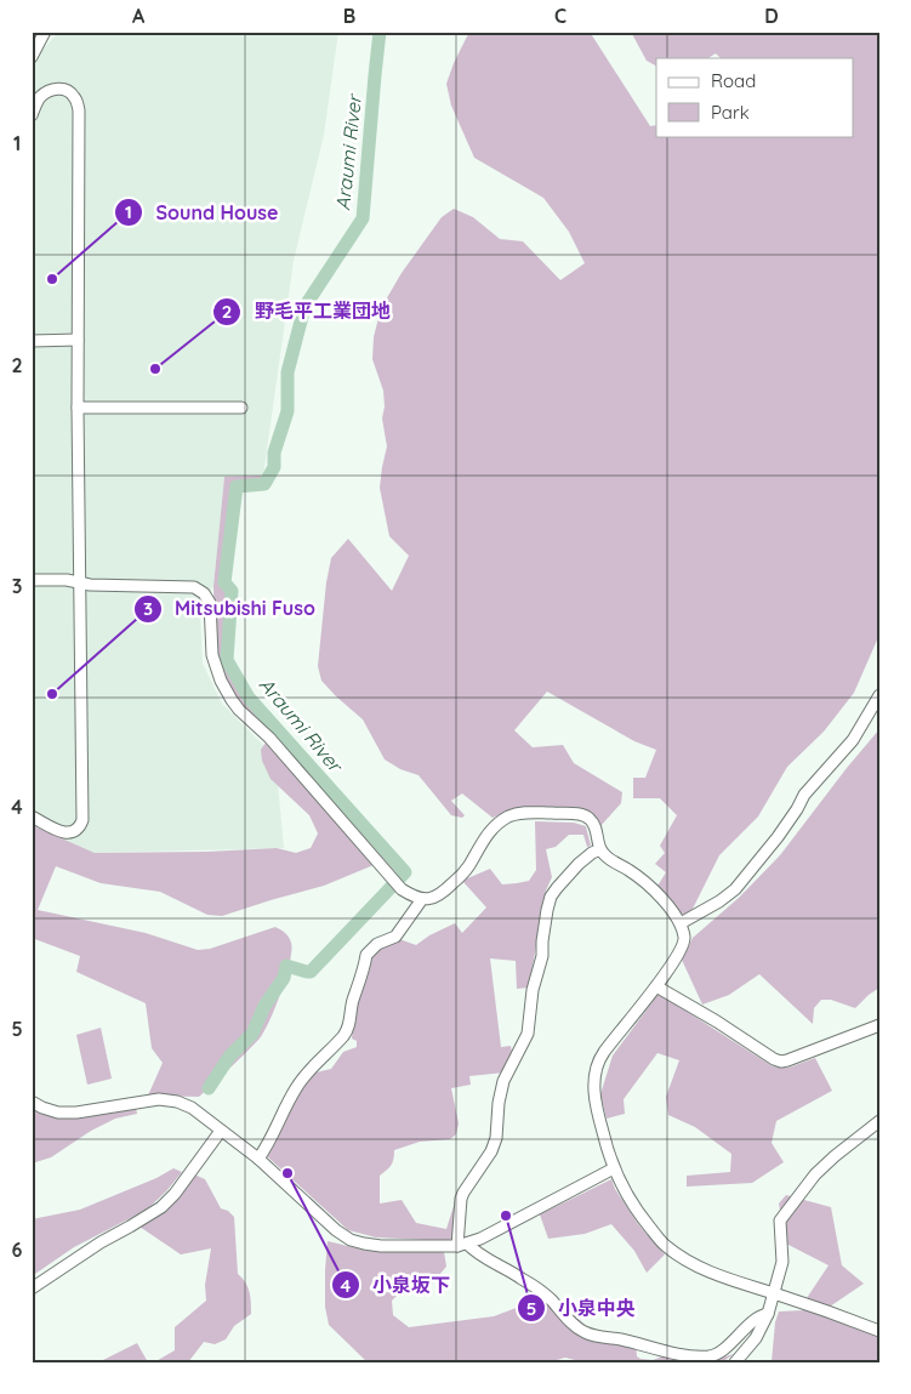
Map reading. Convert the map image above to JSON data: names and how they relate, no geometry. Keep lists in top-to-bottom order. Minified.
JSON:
{"water":["Araumi River"],"places":["Sound House","野毛平工業団地","Mitsubishi Fuso","小泉坂下","小泉中央"],"legend":["Road","Park"],"grid":{"columns":["A","B","C","D"],"rows":["1","2","3","4","5","6"]}}
